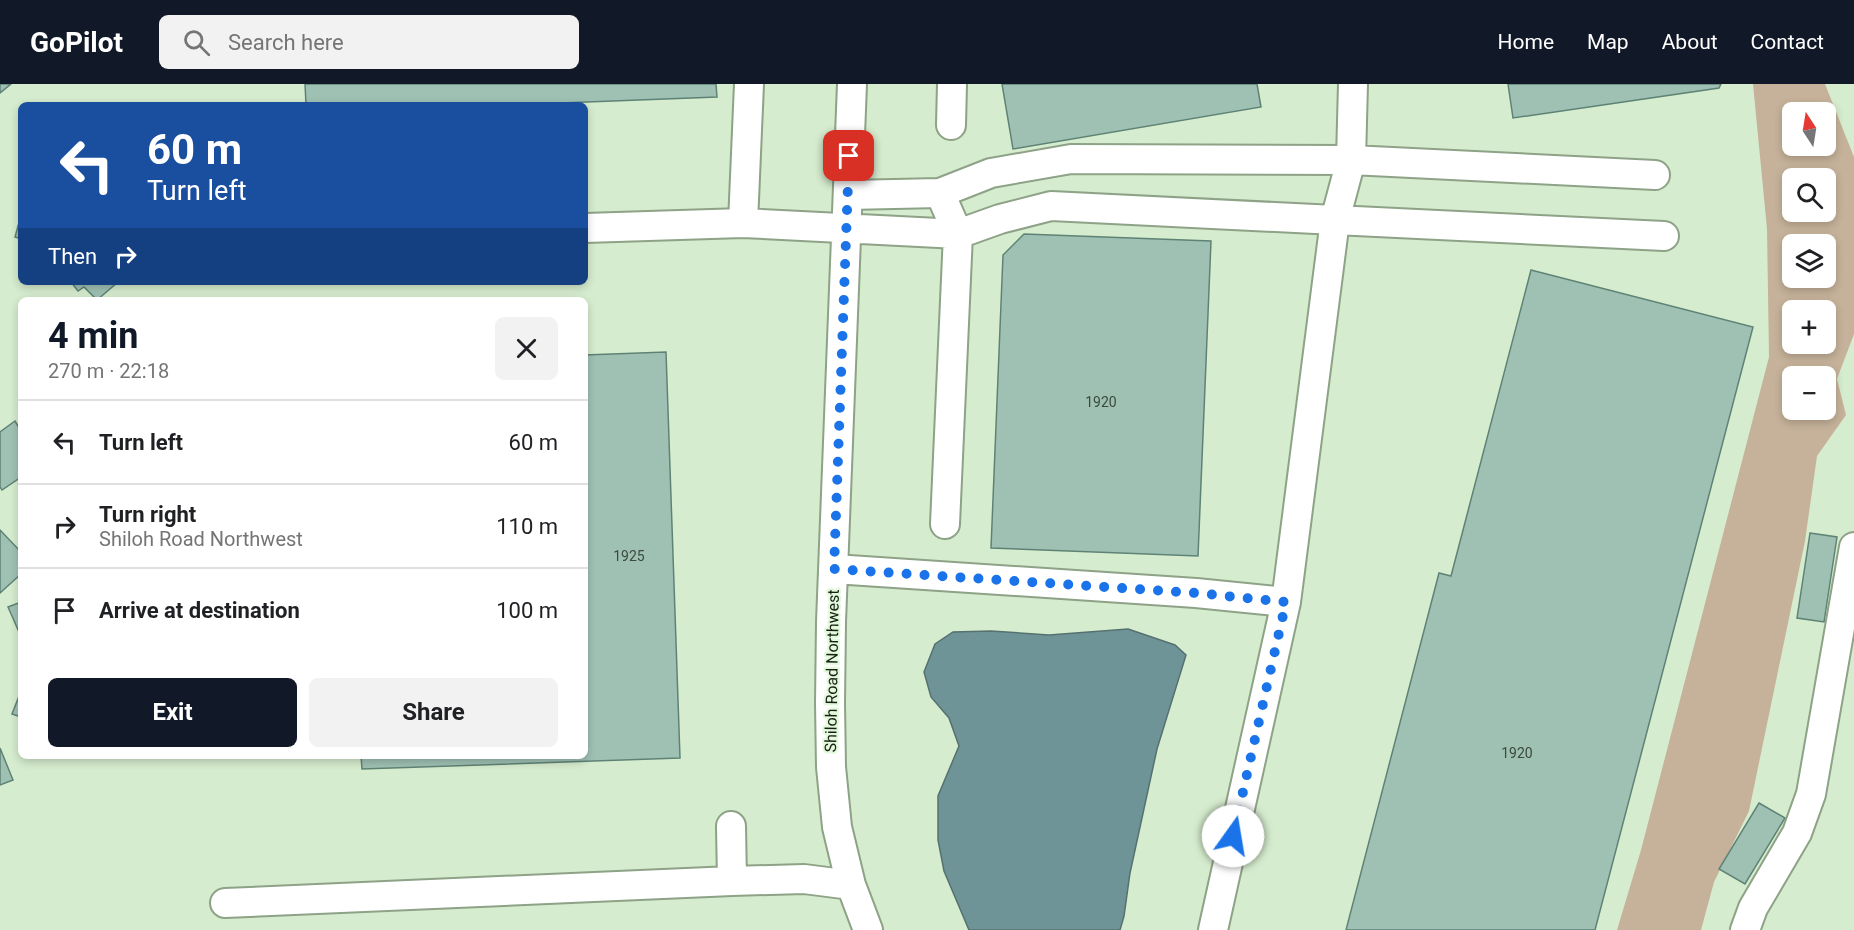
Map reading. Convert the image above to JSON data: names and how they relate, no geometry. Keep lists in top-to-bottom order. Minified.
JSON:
{"streets":{"street":["Shiloh Road Northwest"]},"house_numbers":["1920","1925","1920"],"north":"top","page":{"header":"GoPilot","search":"Search here","nav":["Home","Map","About","Contact"],"map_buttons":["+","−"],"turn":["60 m","Turn left"],"then":"Then","heading":["4 min","270 m · 22:18"],"list":[{"name":"Turn left","value":"60 m"},{"name":"Turn right","note":"Shiloh Road Northwest","value":"110 m"},{"name":"Arrive at destination","value":"100 m"}],"buttons":["Exit","Share"]}}
